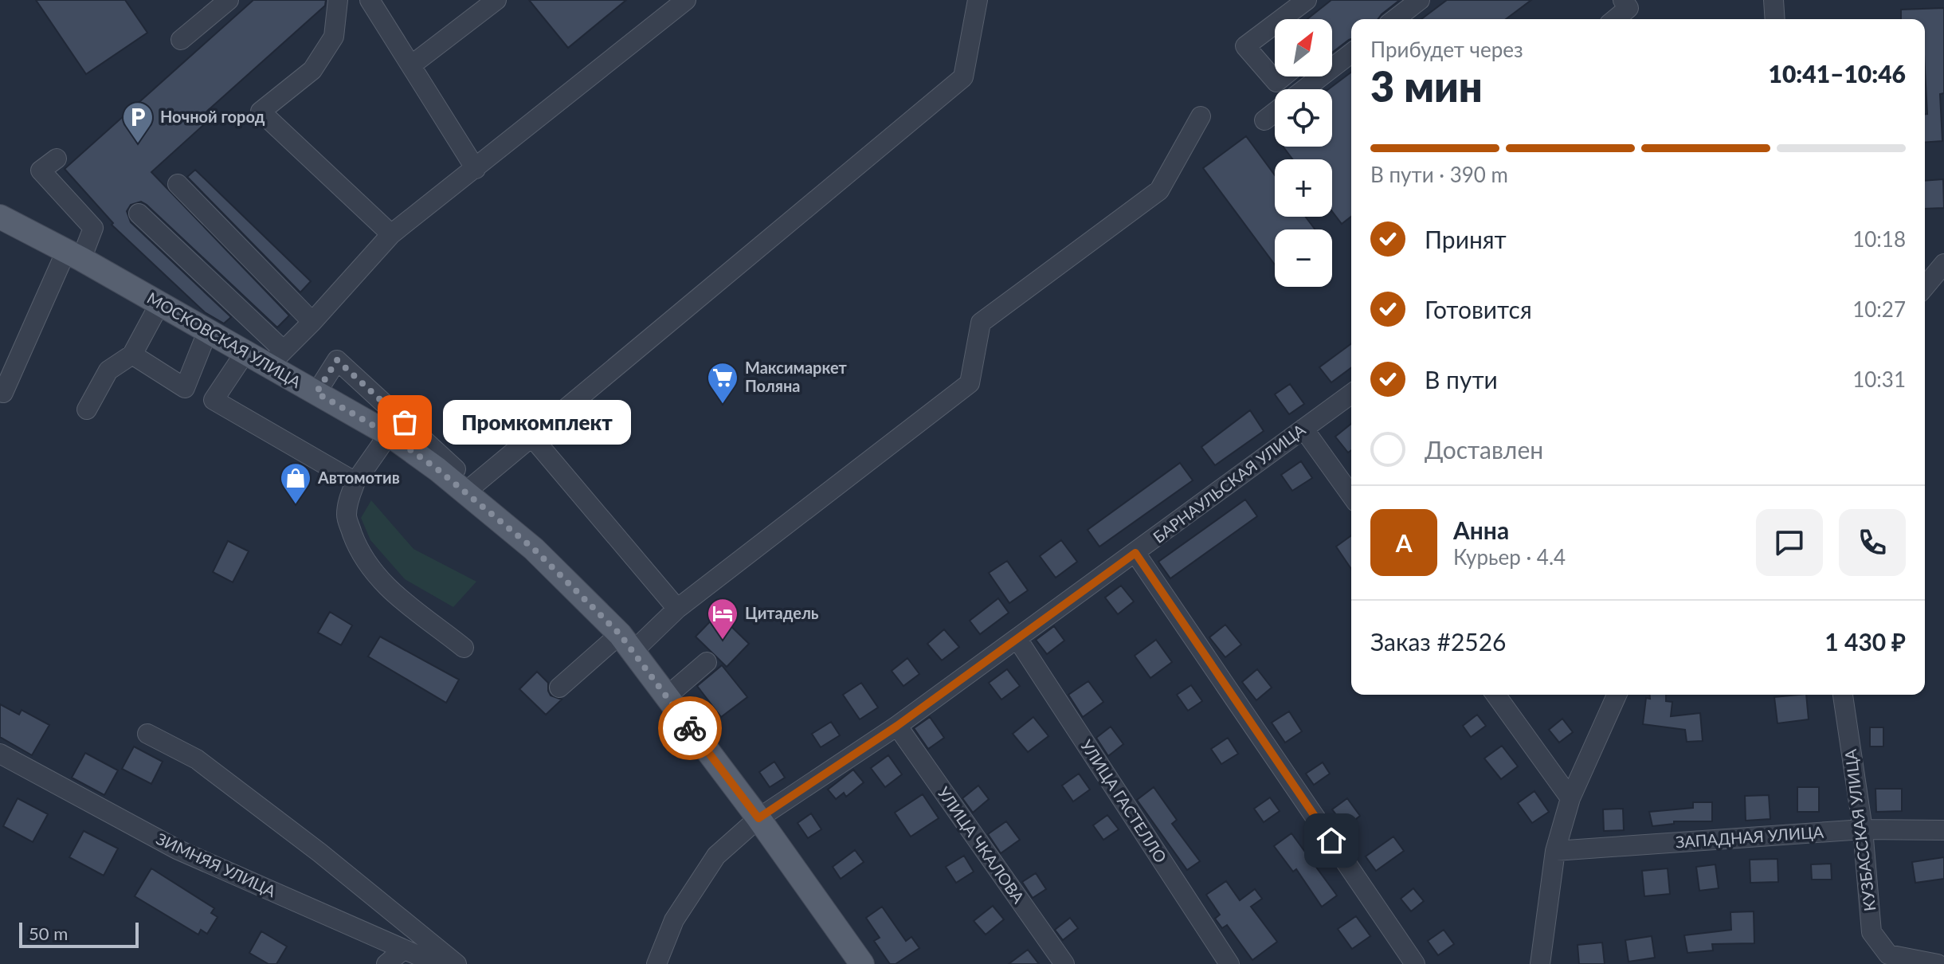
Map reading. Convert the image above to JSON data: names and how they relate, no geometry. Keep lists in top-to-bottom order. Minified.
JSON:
{"streets":{"main road":["МОСКОВСКАЯ УЛИЦА"],"street":["БАРНАУЛЬСКАЯ УЛИЦА","УЛИЦА ГАСТЕЛЛО","КУЗБАССКАЯ УЛИЦА","ЗАПАДНАЯ УЛИЦА","УЛИЦА ЧКАЛОВА","ЗИМНЯЯ УЛИЦА"]},"crossings":[["МОСКОВСКАЯ УЛИЦА","БАРНАУЛЬСКАЯ УЛИЦА"],["БАРНАУЛЬСКАЯ УЛИЦА","УЛИЦА ГАСТЕЛЛО"],["БАРНАУЛЬСКАЯ УЛИЦА","УЛИЦА ЧКАЛОВА"],["КУЗБАССКАЯ УЛИЦА","ЗАПАДНАЯ УЛИЦА"]],"places":{"parking":["Ночной город"],"supermarket":["Максимаркет Поляна"],"other":["Промкомплект"],"shop":["Автомотив"],"hotel":["Цитадель"]},"scale_bar":"50 m","north":"top right","page":{"map_buttons":["+","−"],"heading":["3 мин","Прибудет через","10:41–10:46"],"panel":["Анна","Курьер · 4.4","Заказ #2526","1 430 ₽"],"bar":"В пути · 390 m","list":[["Принят","10:18"],["Готовится","10:27"],["В пути","10:31"],"Доставлен"],"bubble":"Промкомплект","round":"А","scale":"50 m"}}
